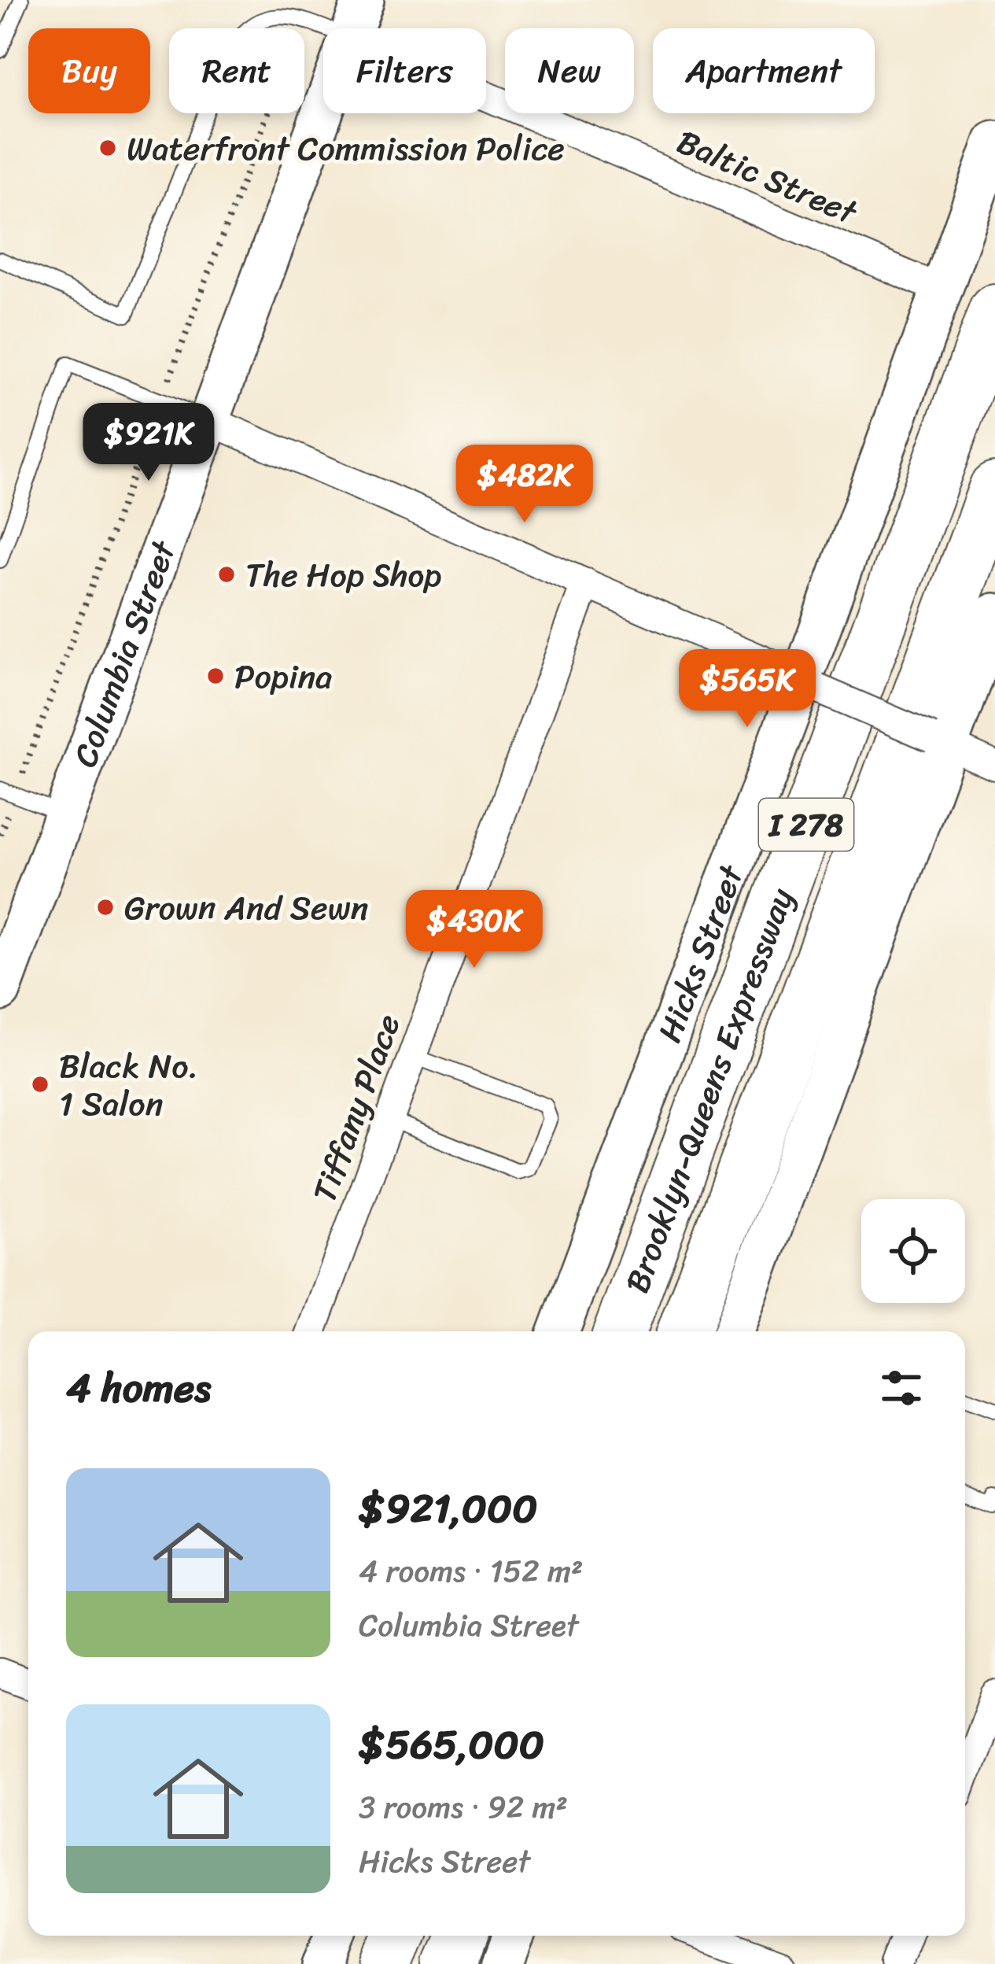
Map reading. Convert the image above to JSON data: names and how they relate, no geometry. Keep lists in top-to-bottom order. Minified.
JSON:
{"streets":{"highway":["I 278","Brooklyn-Queens Expressway"],"street":["Baltic Street","Columbia Street","Hicks Street","Tiffany Place"]},"crossings":[["Baltic Street","Hicks Street"]],"places":["Waterfront Commission Police","The Hop Shop","Popina","Grown And Sewn","Black No. 1 Salon"],"page":{"chip":["Buy","Rent","Filters","New","Apartment"],"price":["$921K","$482K","$565K","$430K"],"heading":"4 homes","list":[{"name":"$921,000","note":"4 rooms · 152 m² · Columbia Street"},{"name":"$565,000","note":"3 rooms · 92 m² · Hicks Street"}]}}
